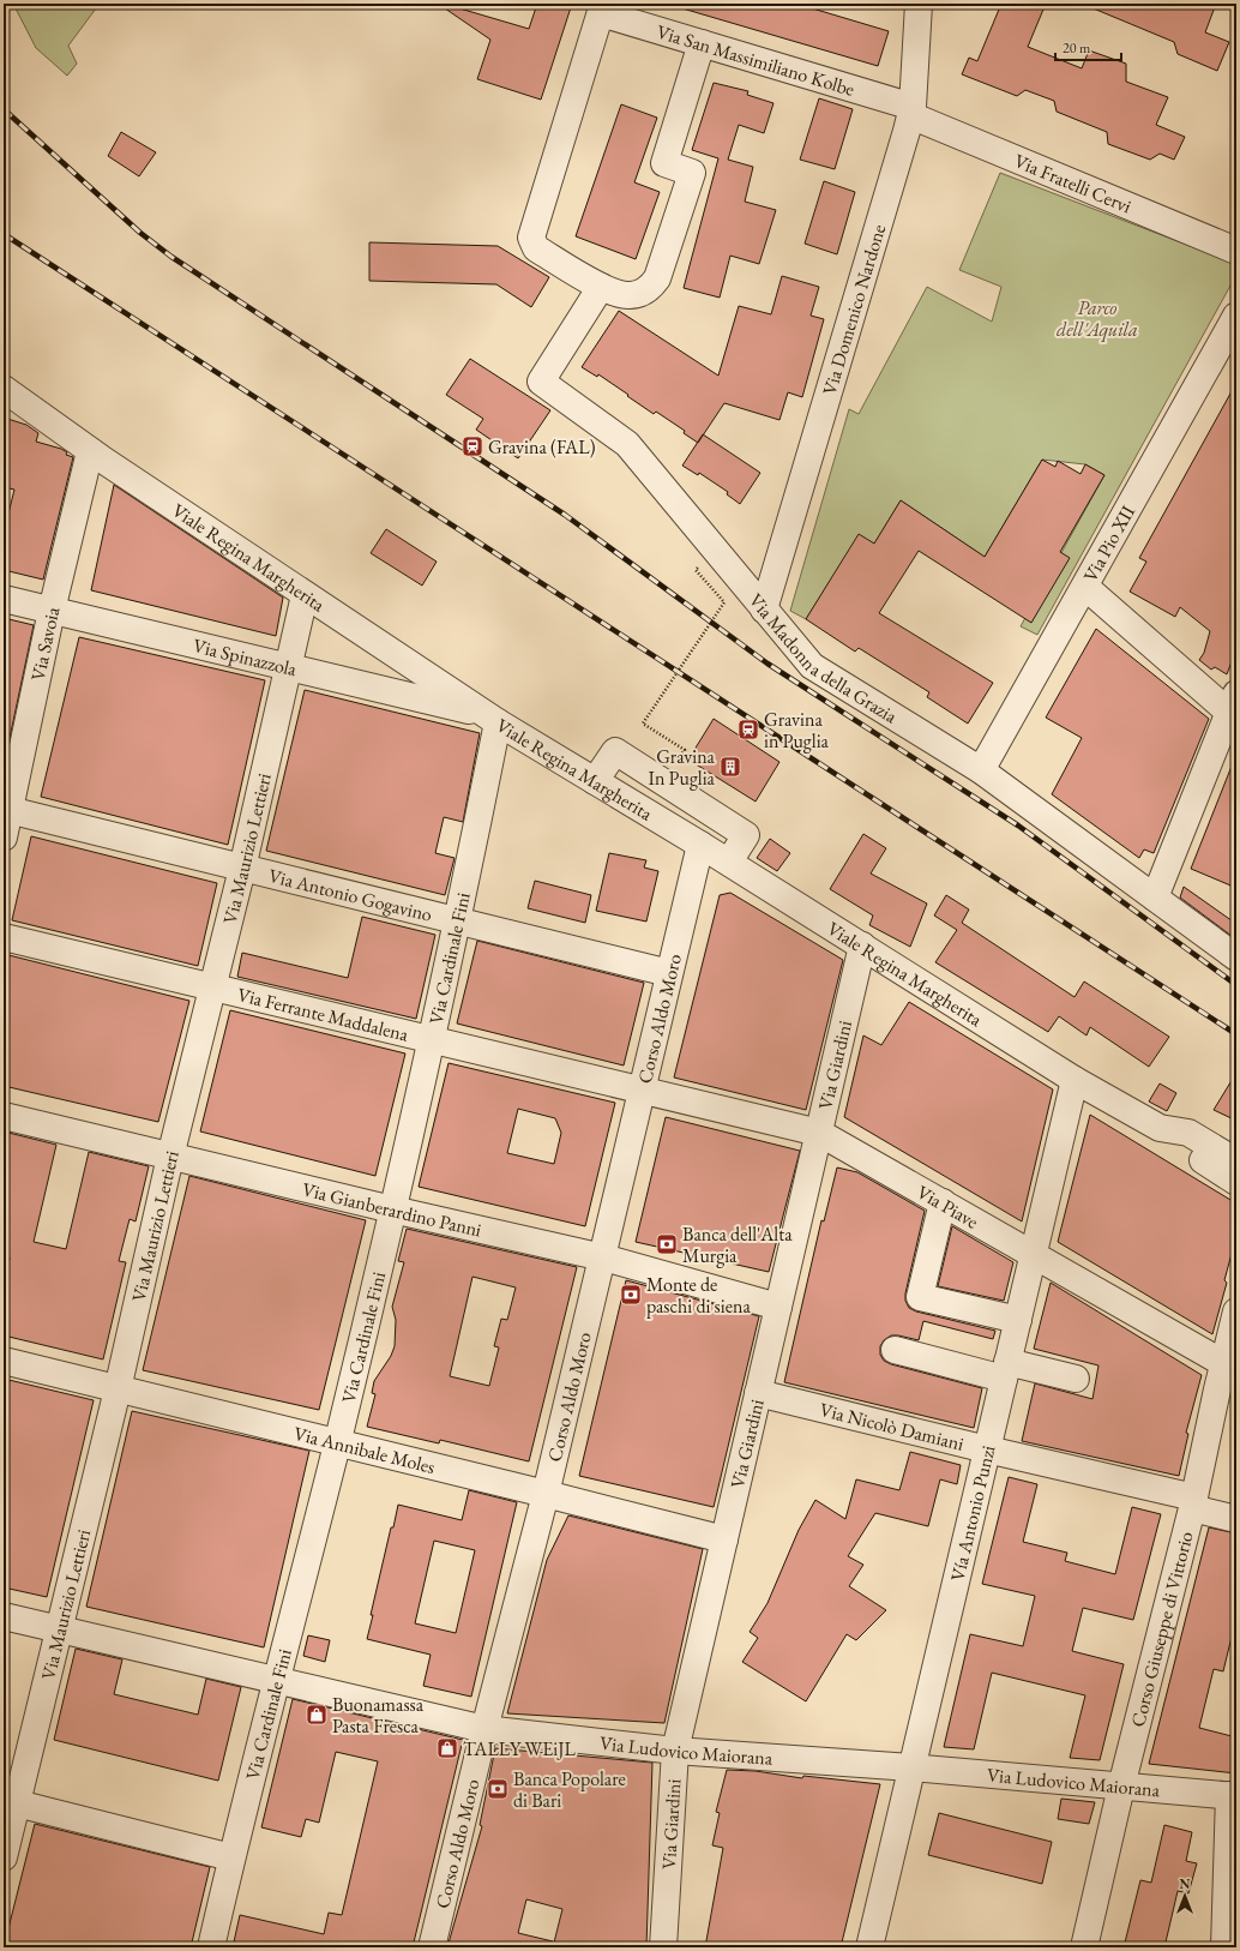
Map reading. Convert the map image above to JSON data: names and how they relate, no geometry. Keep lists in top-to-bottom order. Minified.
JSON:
{"streets":{"street":["Via San Massimiliano Kolbe","Via Fratelli Cervi","Via Domenico Nardone","Via Pio XII","Viale Regina Margherita","Via Savoia","Via Madonna della Grazia","Via Spinazzola","Via Maurizio Lettieri","Via Antonio Gogavino","Via Cardinale Fini","Via Ferrante Maddalena","Corso Aldo Moro","Via Giardini","Via Piave","Via Gianberardino Panni","Via Nicolò Damiani","Via Annibale Moles","Vía Antonio Punzi","Corso Giuseppe di Vittorio","Via Ludovico Maiorana"]},"crossings":[["Via San Massimiliano Kolbe","Via Fratelli Cervi"],["Via San Massimiliano Kolbe","Via Domenico Nardone"],["Via Fratelli Cervi","Via Domenico Nardone"],["Via Domenico Nardone","Via Madonna della Grazia"],["Via Pio XII","Via Madonna della Grazia"],["Viale Regina Margherita","Via Savoia"],["Viale Regina Margherita","Via Spinazzola"],["Viale Regina Margherita","Via Maurizio Lettieri"],["Viale Regina Margherita","Via Cardinale Fini"],["Viale Regina Margherita","Corso Aldo Moro"],["Viale Regina Margherita","Via Giardini"],["Viale Regina Margherita","Vía Antonio Punzi"],["Via Savoia","Via Spinazzola"],["Via Savoia","Via Antonio Gogavino"],["Via Spinazzola","Via Maurizio Lettieri"],["Via Spinazzola","Via Cardinale Fini"],["Via Maurizio Lettieri","Via Antonio Gogavino"],["Via Maurizio Lettieri","Via Ferrante Maddalena"],["Via Maurizio Lettieri","Via Gianberardino Panni"],["Via Maurizio Lettieri","Via Annibale Moles"],["Via Maurizio Lettieri","Via Ludovico Maiorana"],["Via Antonio Gogavino","Via Cardinale Fini"],["Via Antonio Gogavino","Corso Aldo Moro"],["Via Cardinale Fini","Via Ferrante Maddalena"],["Via Cardinale Fini","Via Gianberardino Panni"],["Via Cardinale Fini","Via Annibale Moles"],["Via Cardinale Fini","Via Ludovico Maiorana"],["Via Ferrante Maddalena","Corso Aldo Moro"],["Via Ferrante Maddalena","Via Piave"],["Corso Aldo Moro","Via Piave"],["Corso Aldo Moro","Via Gianberardino Panni"],["Corso Aldo Moro","Via Annibale Moles"],["Corso Aldo Moro","Via Ludovico Maiorana"],["Via Giardini","Via Piave"],["Via Giardini","Via Gianberardino Panni"],["Via Giardini","Via Nicolò Damiani"],["Via Giardini","Via Annibale Moles"],["Via Giardini","Via Ludovico Maiorana"],["Via Piave","Vía Antonio Punzi"],["Via Piave","Corso Giuseppe di Vittorio"],["Via Nicolò Damiani","Vía Antonio Punzi"],["Via Nicolò Damiani","Corso Giuseppe di Vittorio"],["Vía Antonio Punzi","Via Ludovico Maiorana"],["Corso Giuseppe di Vittorio","Via Ludovico Maiorana"]],"parks":["Parco dell'Aquila"],"places":{"station":["Gravina (FAL)","Gravina in Puglia"],"building":["Gravina In Puglia"],"bank":["Banca dell'Alta Murgia","Monte de paschi di siena","Banca Popolare di Bari"],"shop":["Buonamassa Pasta Fresca","TALLY WEiJL"]},"scale_bar":"20 m","north":"top"}
